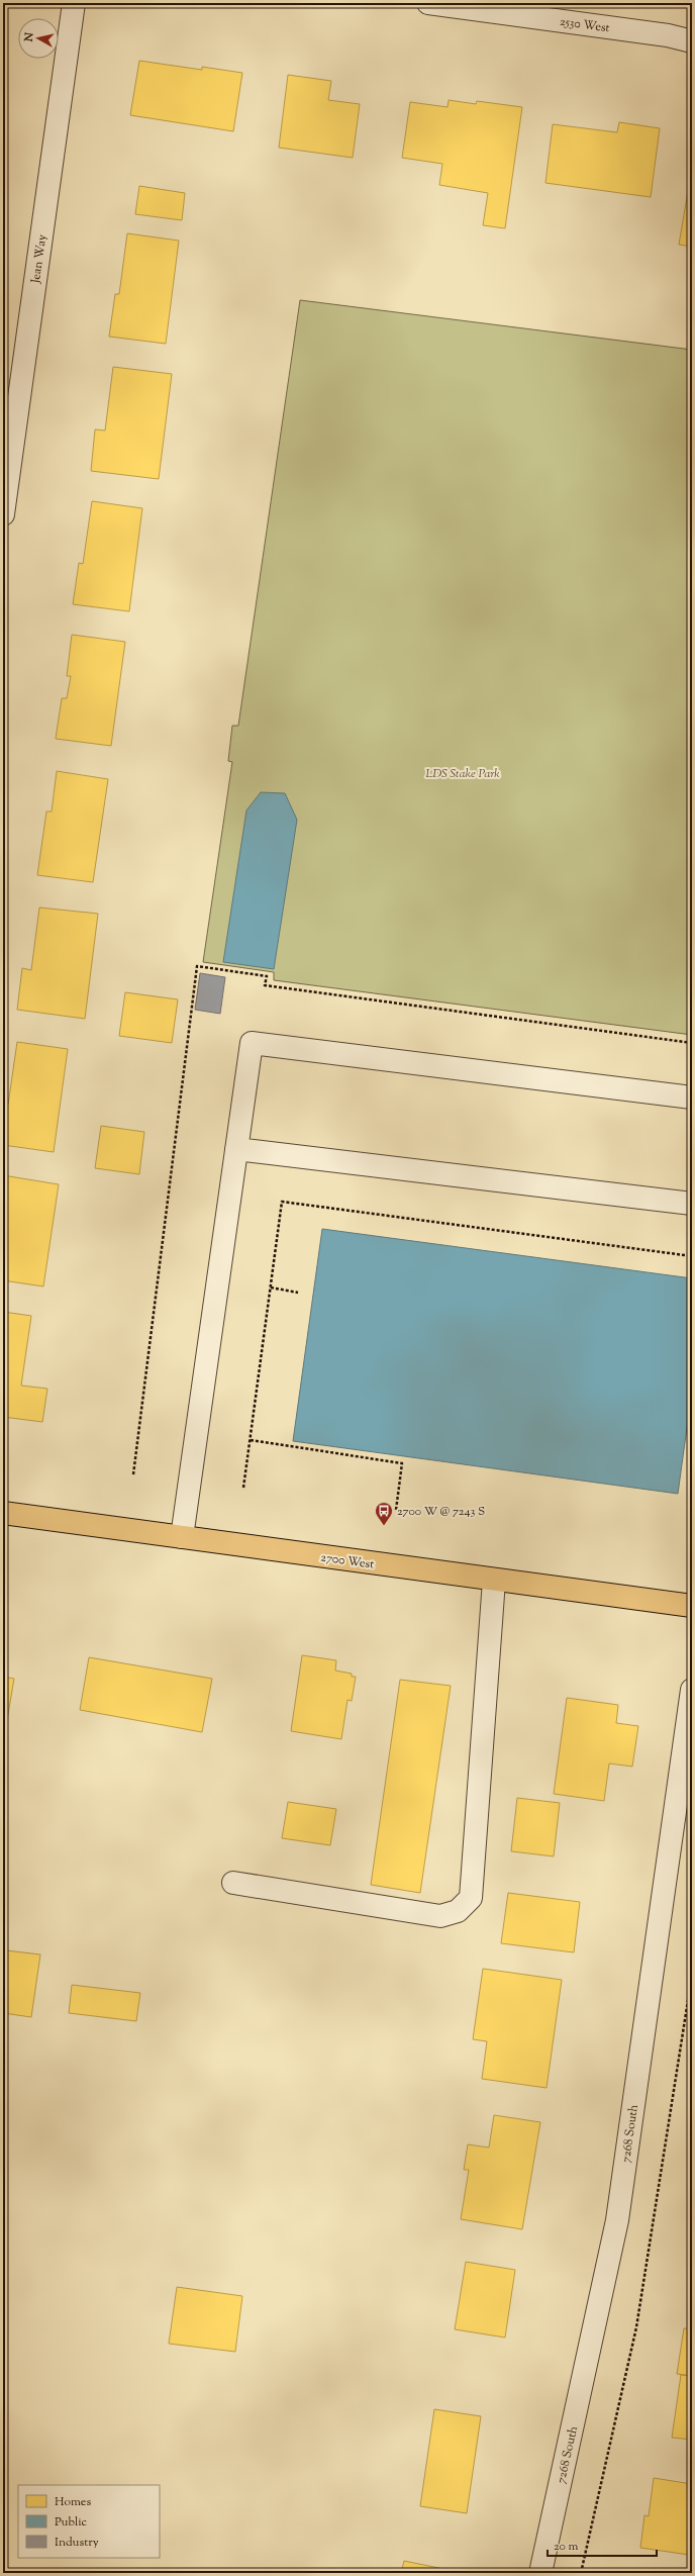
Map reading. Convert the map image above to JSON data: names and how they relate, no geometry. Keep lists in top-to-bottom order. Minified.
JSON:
{"streets":{"main road":["2700 West"],"street":["2530 West","Jean Way","7268 South"]},"parks":["LDS Stake Park"],"places":{"bus stop":["2700 W @ 7243 S"]},"legend":["Homes","Public","Industry"],"scale_bar":"20 m","north":"left"}
